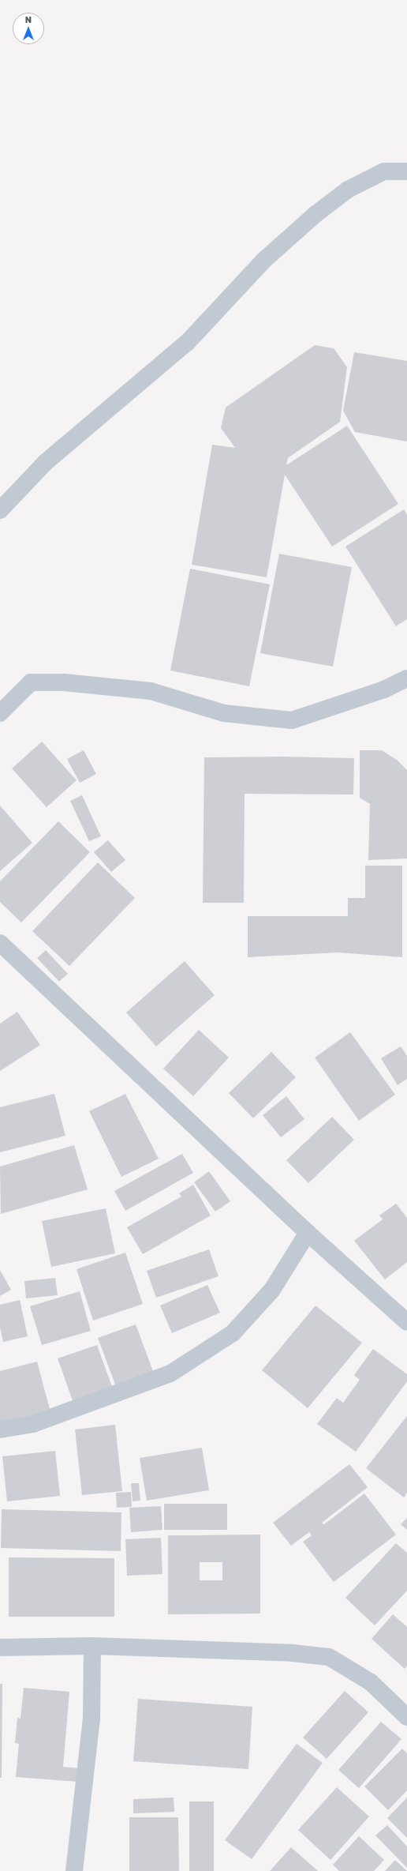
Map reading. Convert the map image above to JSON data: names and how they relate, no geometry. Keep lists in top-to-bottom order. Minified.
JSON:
{"north":"top"}
